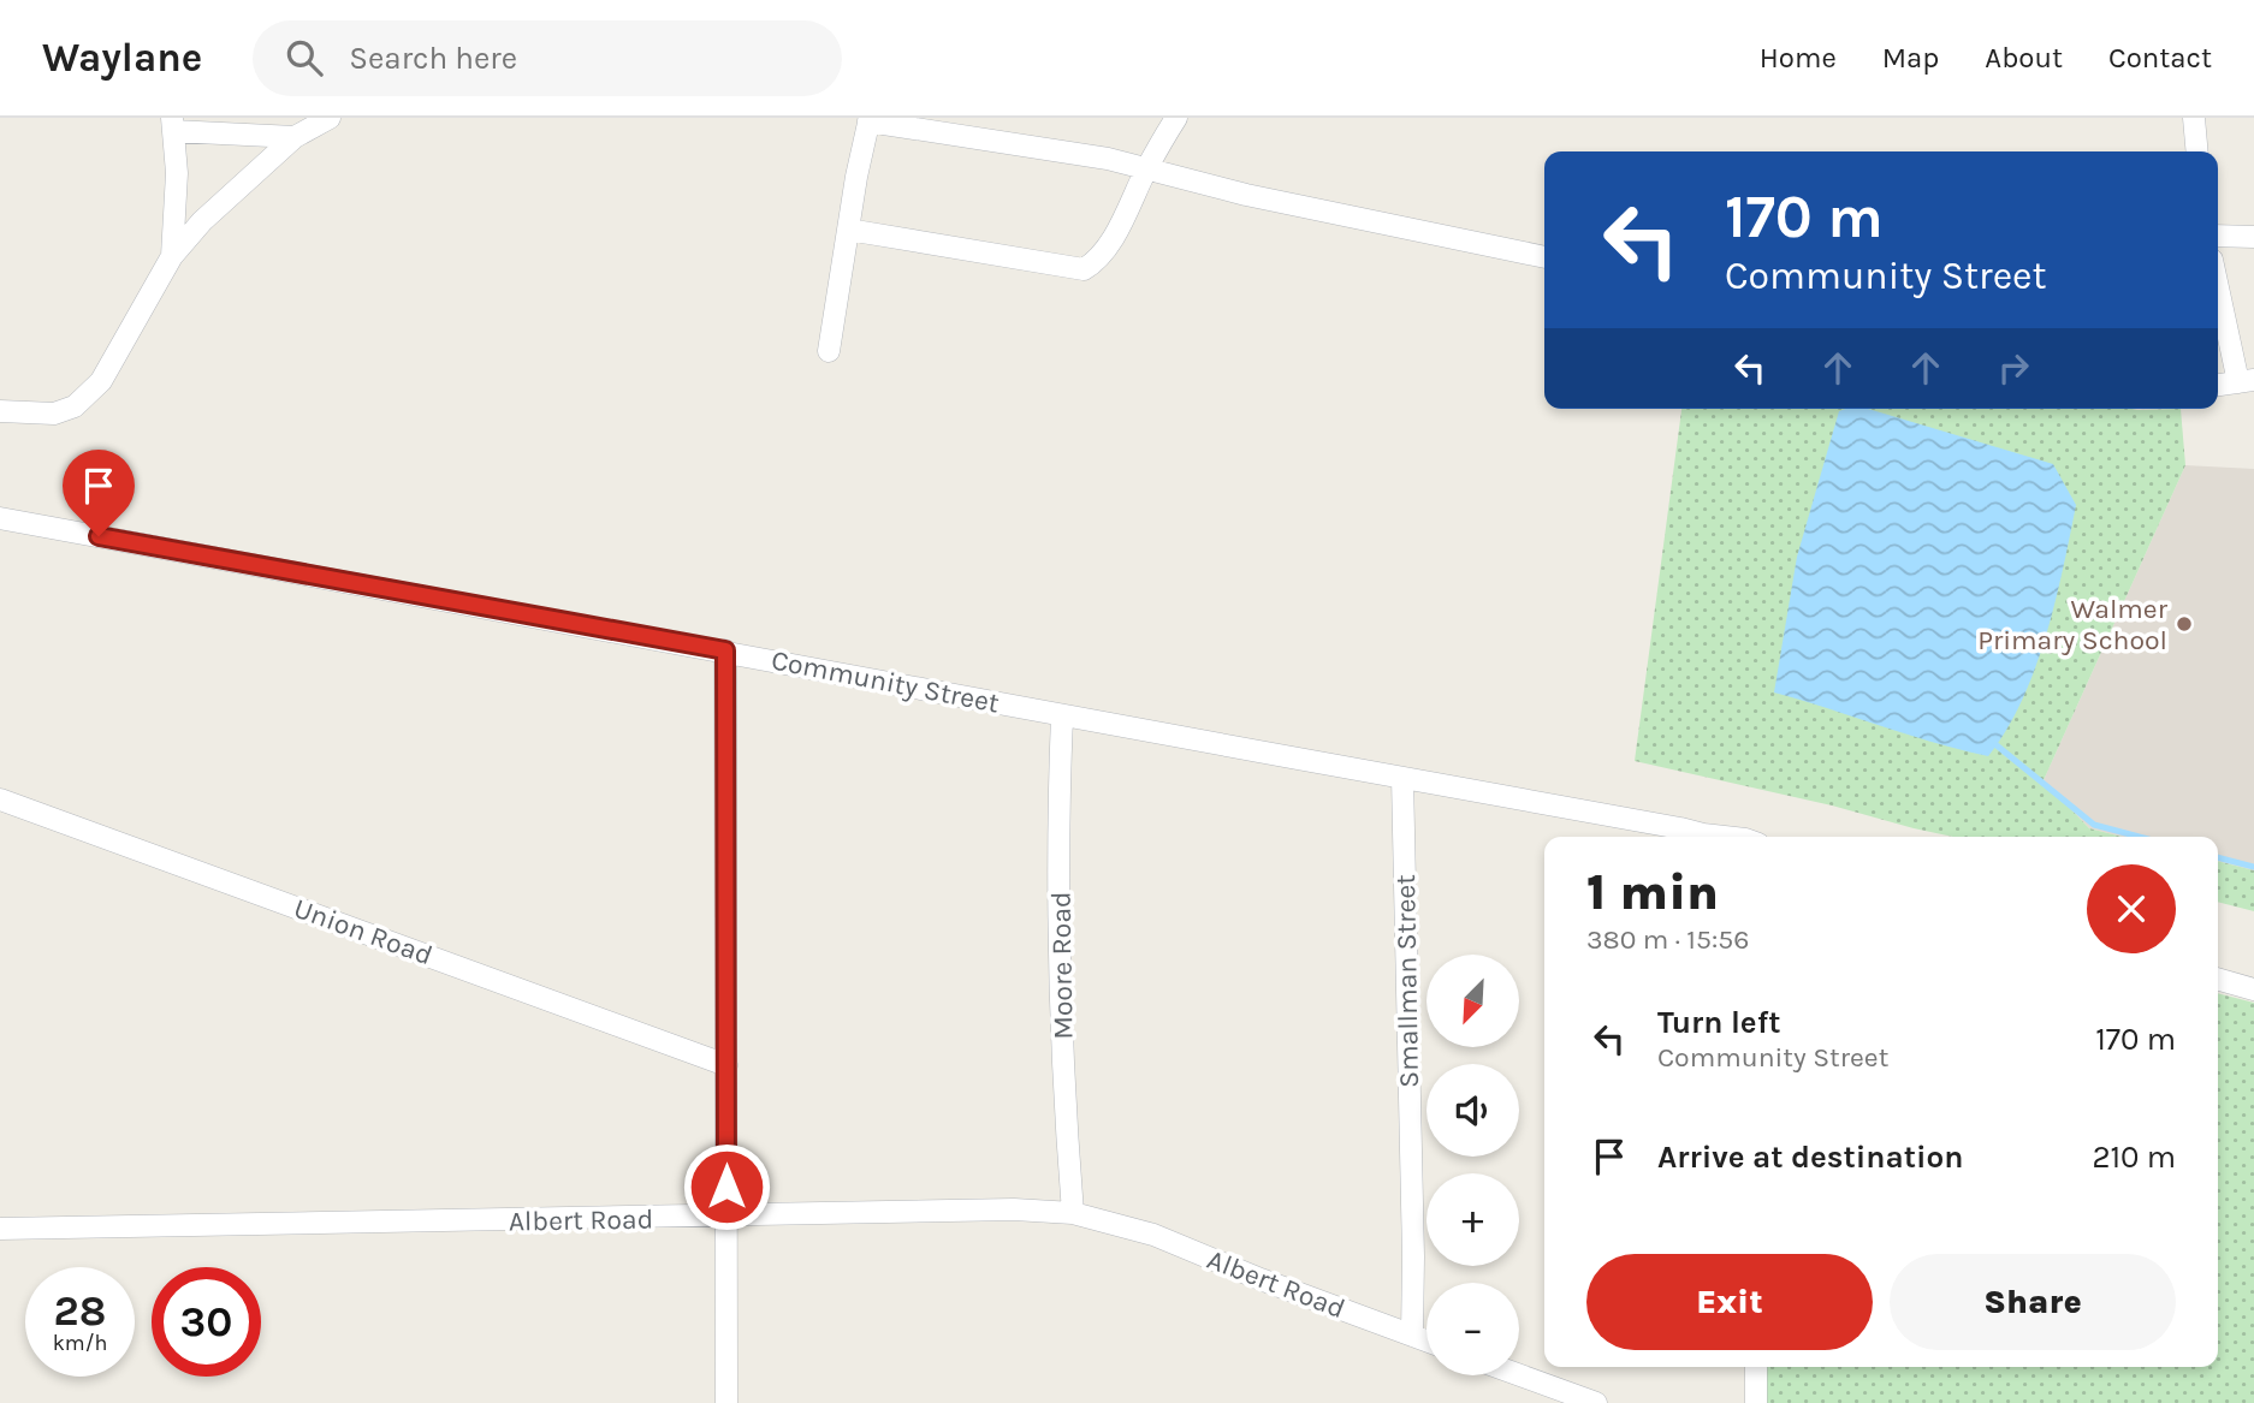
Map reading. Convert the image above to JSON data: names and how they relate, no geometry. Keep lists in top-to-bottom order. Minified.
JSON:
{"streets":{"street":["Community Street","Union Road","Moore Road","Smallman Street","Albert Road"]},"crossings":[["Community Street","Moore Road"],["Community Street","Smallman Street"],["Moore Road","Albert Road"],["Smallman Street","Albert Road"]],"places":["Walmer Primary School"],"north":"bottom left","page":{"header":"Waylane","search":"Search here","nav":["Home","Map","About","Contact"],"turn":["170 m","Community Street"],"heading":["1 min","380 m · 15:56"],"map_buttons":["+","−"],"list":[{"name":"Turn left","note":"Community Street","value":"170 m"},{"name":"Arrive at destination","value":"210 m"}],"buttons":["Exit","Share"],"speed":"28 km/h","limit":"30"}}
